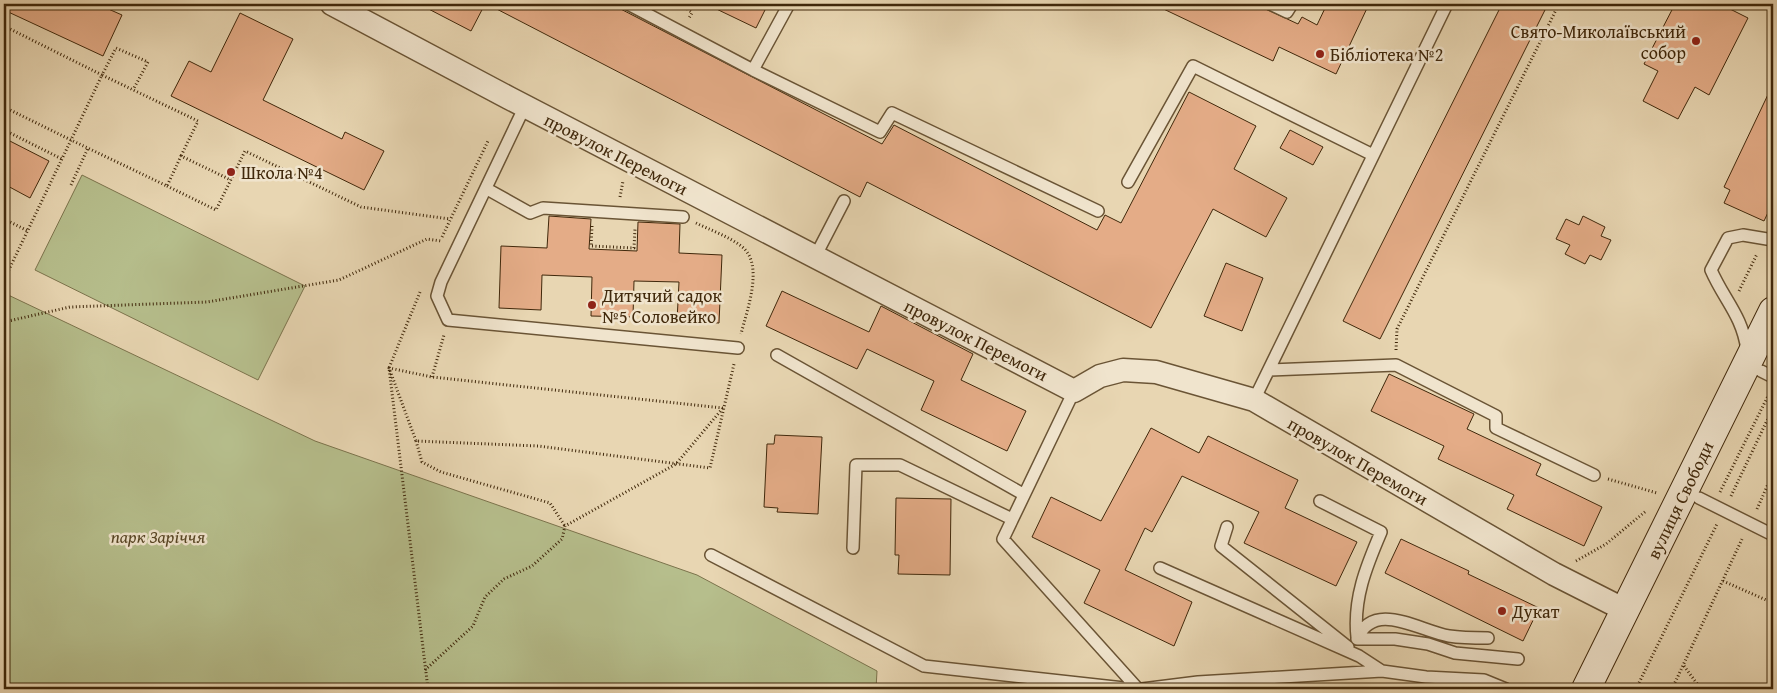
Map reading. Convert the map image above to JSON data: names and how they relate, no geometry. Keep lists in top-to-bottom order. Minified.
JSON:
{"streets":{"main road":["вулиця Свободи"],"street":["провулок Перемоги"]},"crossings":[["провулок Перемоги","вулиця Свободи"]],"parks":["парк Заріччя"],"places":["Свято-Миколаївський собор","Бібліотека №2","Школа №4","Дитячий садок №5 Соловейко","Дукат"]}
